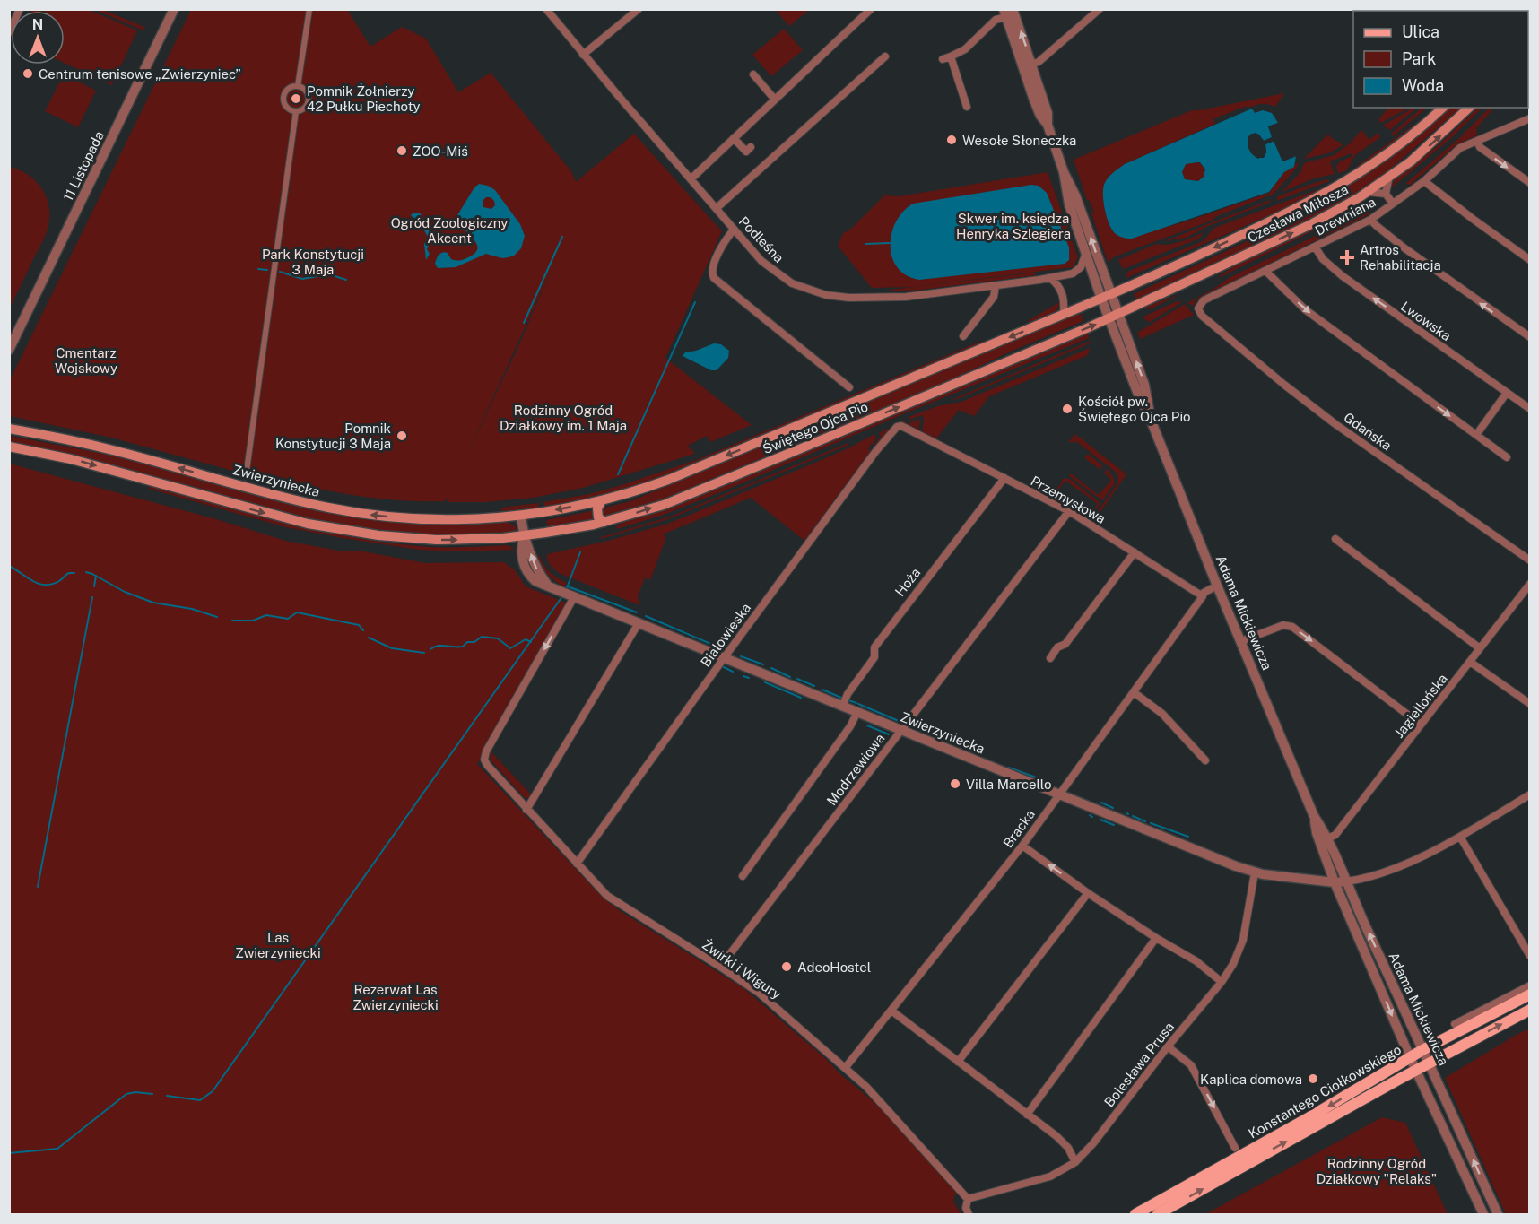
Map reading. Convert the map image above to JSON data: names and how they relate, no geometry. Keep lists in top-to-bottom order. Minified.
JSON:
{"streets":{"main road":["Czesława Miłosza","Świętego Ojca Pio","Zwierzyniecka","Konstantego Ciołkowskiego"],"street":["11 Listopada","Drewniana","Podleśna","Lwowska","Gdańska","Przemysłowa","Hoża","Adama Mickiewicza","Białowieska","Jagiellońska","Modrzewiowa","Bracka","Żwirki i Wigury","Bolesława Prusa"]},"crossings":[["Czesława Miłosza","Świętego Ojca Pio"],["Czesława Miłosza","Adama Mickiewicza"],["Drewniana","Lwowska"],["Drewniana","Gdańska"],["Podleśna","Adama Mickiewicza"],["Świętego Ojca Pio","Zwierzyniecka"],["Świętego Ojca Pio","Adama Mickiewicza"],["Zwierzyniecka","Hoża"],["Zwierzyniecka","Adama Mickiewicza"],["Zwierzyniecka","Białowieska"],["Zwierzyniecka","Modrzewiowa"],["Zwierzyniecka","Bracka"],["Zwierzyniecka","Żwirki i Wigury"],["Zwierzyniecka","Bolesława Prusa"],["Przemysłowa","Hoża"],["Przemysłowa","Białowieska"],["Przemysłowa","Modrzewiowa"],["Przemysłowa","Bracka"],["Adama Mickiewicza","Jagiellońska"],["Adama Mickiewicza","Konstantego Ciołkowskiego"],["Białowieska","Żwirki i Wigury"],["Modrzewiowa","Żwirki i Wigury"],["Bracka","Żwirki i Wigury"],["Żwirki i Wigury","Bolesława Prusa"]],"one_way":["Zwierzyniecka"],"parks":["Skwer im. księdza Henryka Szlegiera","Ogród Zoologiczny Akcent","Park Konstytucji 3 Maja","Cmentarz Wojskowy","Rodzinny Ogród Działkowy im. 1 Maja","Las Zwierzyniecki","Rezerwat Las Zwierzyniecki","Rodzinny Ogród Działkowy \"Relaks\""],"places":{"other":["Centrum tenisowe „Zwierzyniec”","Pomnik Żołnierzy 42 Pułku Piechoty","Wesołe Słoneczka","ZOO-Miś","Kościół pw. Świętego Ojca Pio","Pomnik Konstytucji 3 Maja","Villa Marcello","AdeoHostel","Kaplica domowa"],"health":["Artros Rehabilitacja"]},"legend":["Ulica","Park","Woda"],"north":"top"}
